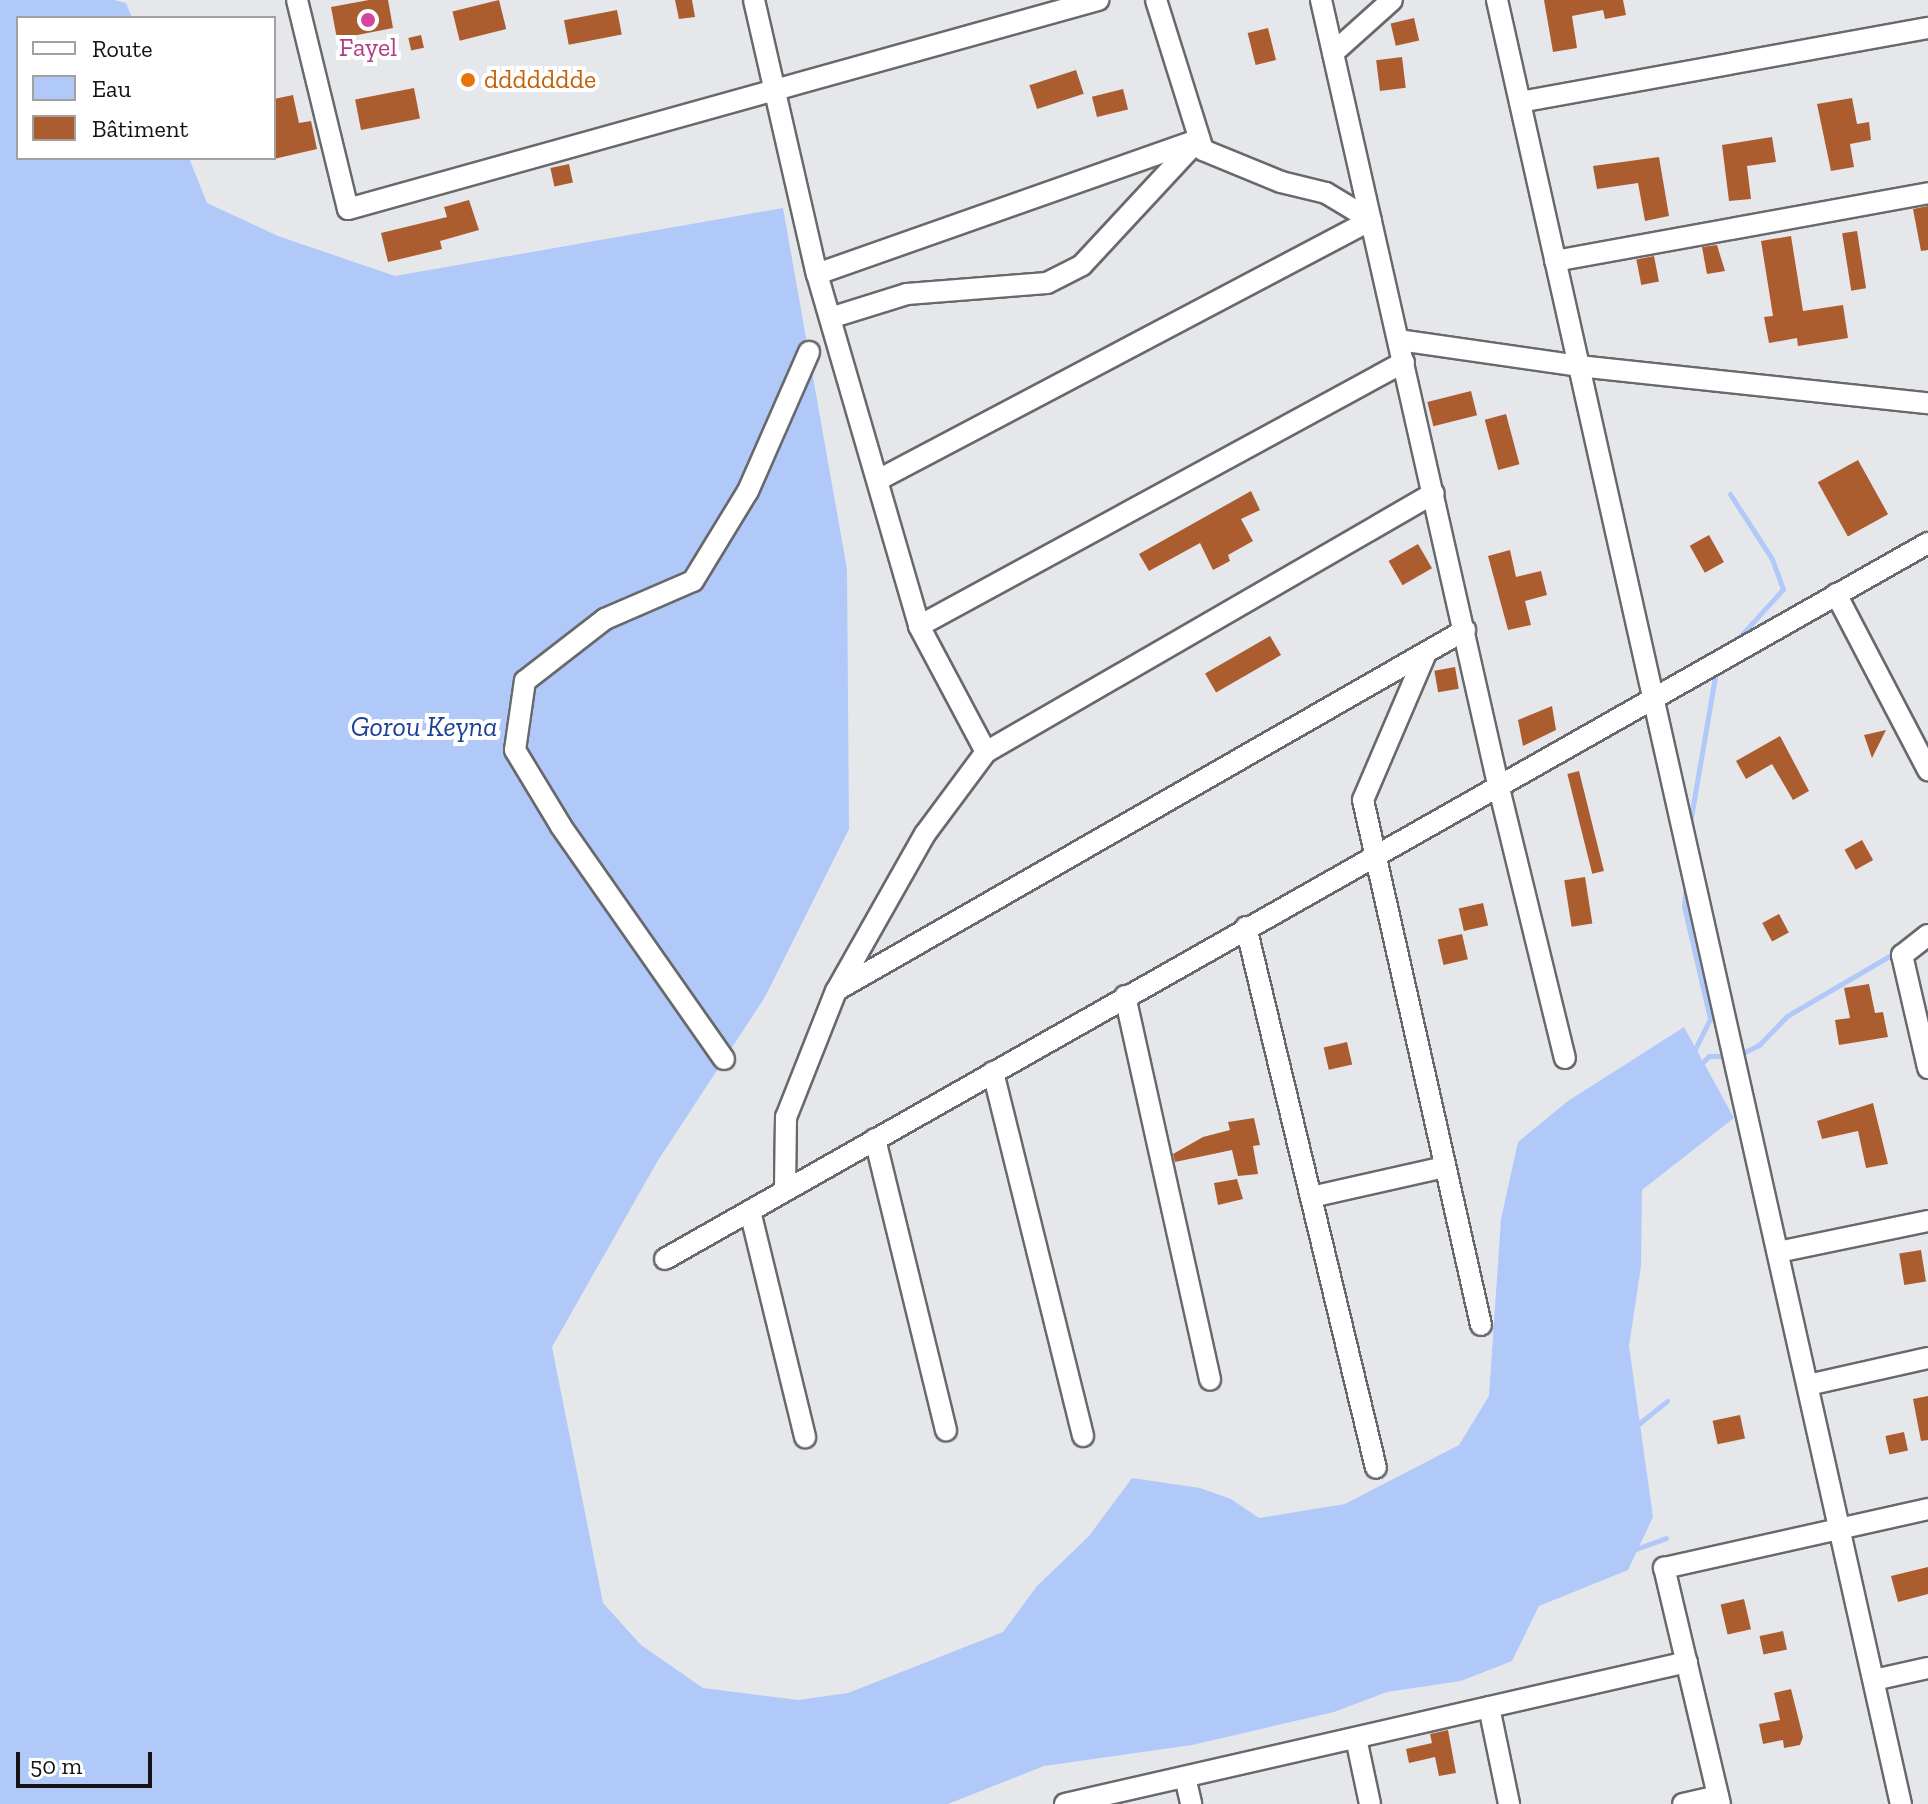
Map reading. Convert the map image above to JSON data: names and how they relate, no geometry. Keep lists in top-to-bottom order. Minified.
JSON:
{"water":["Gorou Keyna"],"places":["Fayel","ddddddde"],"legend":["Route","Eau","Bâtiment"],"scale_bar":"50 m"}
